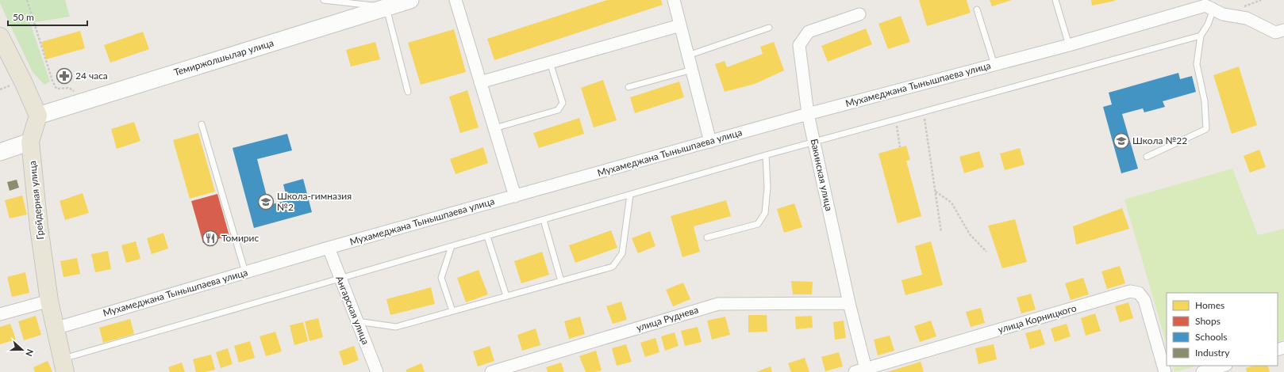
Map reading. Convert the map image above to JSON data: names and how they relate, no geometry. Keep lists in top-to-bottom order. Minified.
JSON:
{"streets":{"main road":["Грейдерная улица"],"street":["Темиржолшылар улица","Мухамеджана Тынышпаева улица","Бакинская улица","Ангарская улица","улица Руднева","улица Корницкого"]},"crossings":[["Темиржолшылар улица","Грейдерная улица"],["Мухамеджана Тынышпаева улица","Бакинская улица"],["Мухамеджана Тынышпаева улица","Грейдерная улица"],["Мухамеджана Тынышпаева улица","Ангарская улица"],["Бакинская улица","улица Руднева"],["Бакинская улица","улица Корницкого"]],"places":{"pharmacy":["24 часа"],"school or university":["Школа №22","Школа-гимназия №2"],"restaurant":["Томирис"]},"legend":["Homes","Shops","Schools","Industry"],"scale_bar":"50 m","north":"right"}
